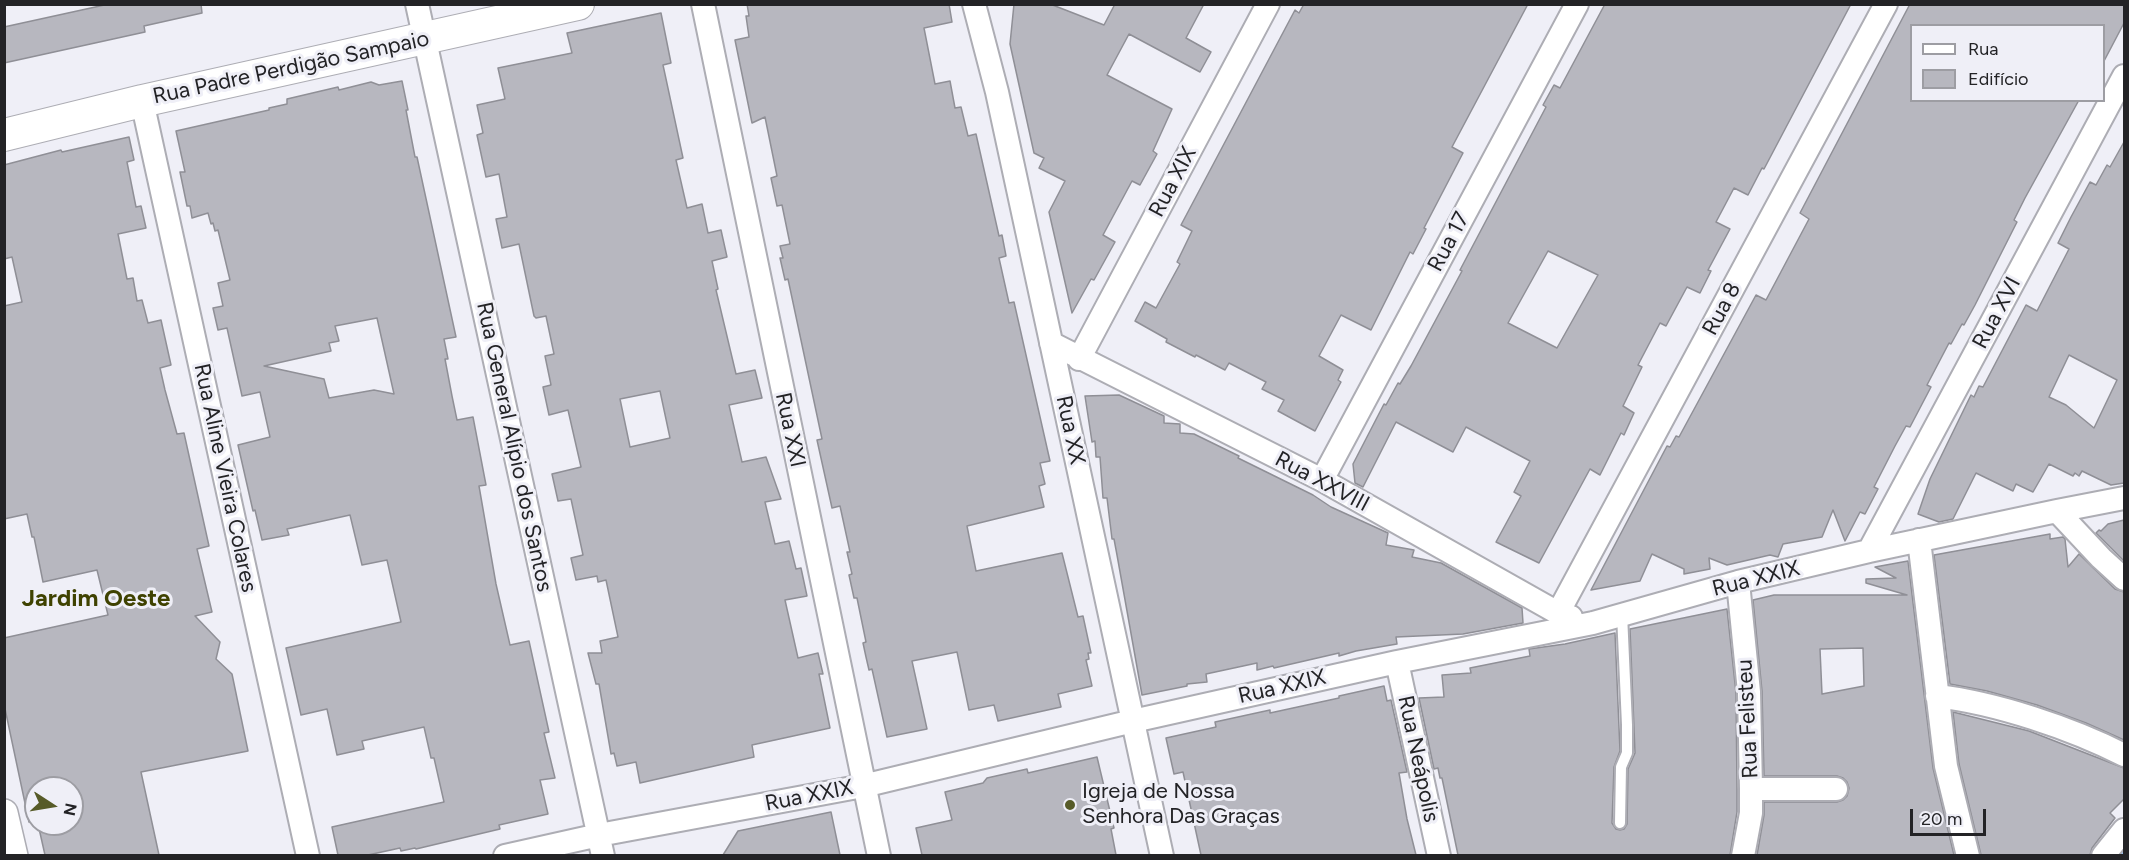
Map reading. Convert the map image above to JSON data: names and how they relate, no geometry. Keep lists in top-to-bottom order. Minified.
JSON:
{"streets":{"main road":["Rua Padre Perdigão Sampaio"],"street":["Rua XIX","Rua 17","Rua 8","Rua XVI","Rua XXI","Rua XX","Rua General Alípio dos Santos","Rua Aline Vieira Colares","Rua XXVIII","Rua XXIX","Rua Felisteu","Rua Neápolis"]},"crossings":[["Rua Padre Perdigão Sampaio","Rua General Alípio dos Santos"],["Rua Padre Perdigão Sampaio","Rua Aline Vieira Colares"],["Rua XIX","Rua XXVIII"],["Rua 17","Rua XXVIII"],["Rua 8","Rua XXVIII"],["Rua XVI","Rua XXIX"],["Rua XXI","Rua XXIX"],["Rua XX","Rua XXVIII"],["Rua XX","Rua XXIX"],["Rua General Alípio dos Santos","Rua XXIX"],["Rua XXVIII","Rua XXIX"],["Rua XXIX","Rua Felisteu"],["Rua XXIX","Rua Neápolis"]],"districts":["Jardim Oeste"],"places":["Igreja de Nossa Senhora Das Graças"],"legend":["Rua","Edifício"],"scale_bar":"20 m","north":"right"}
